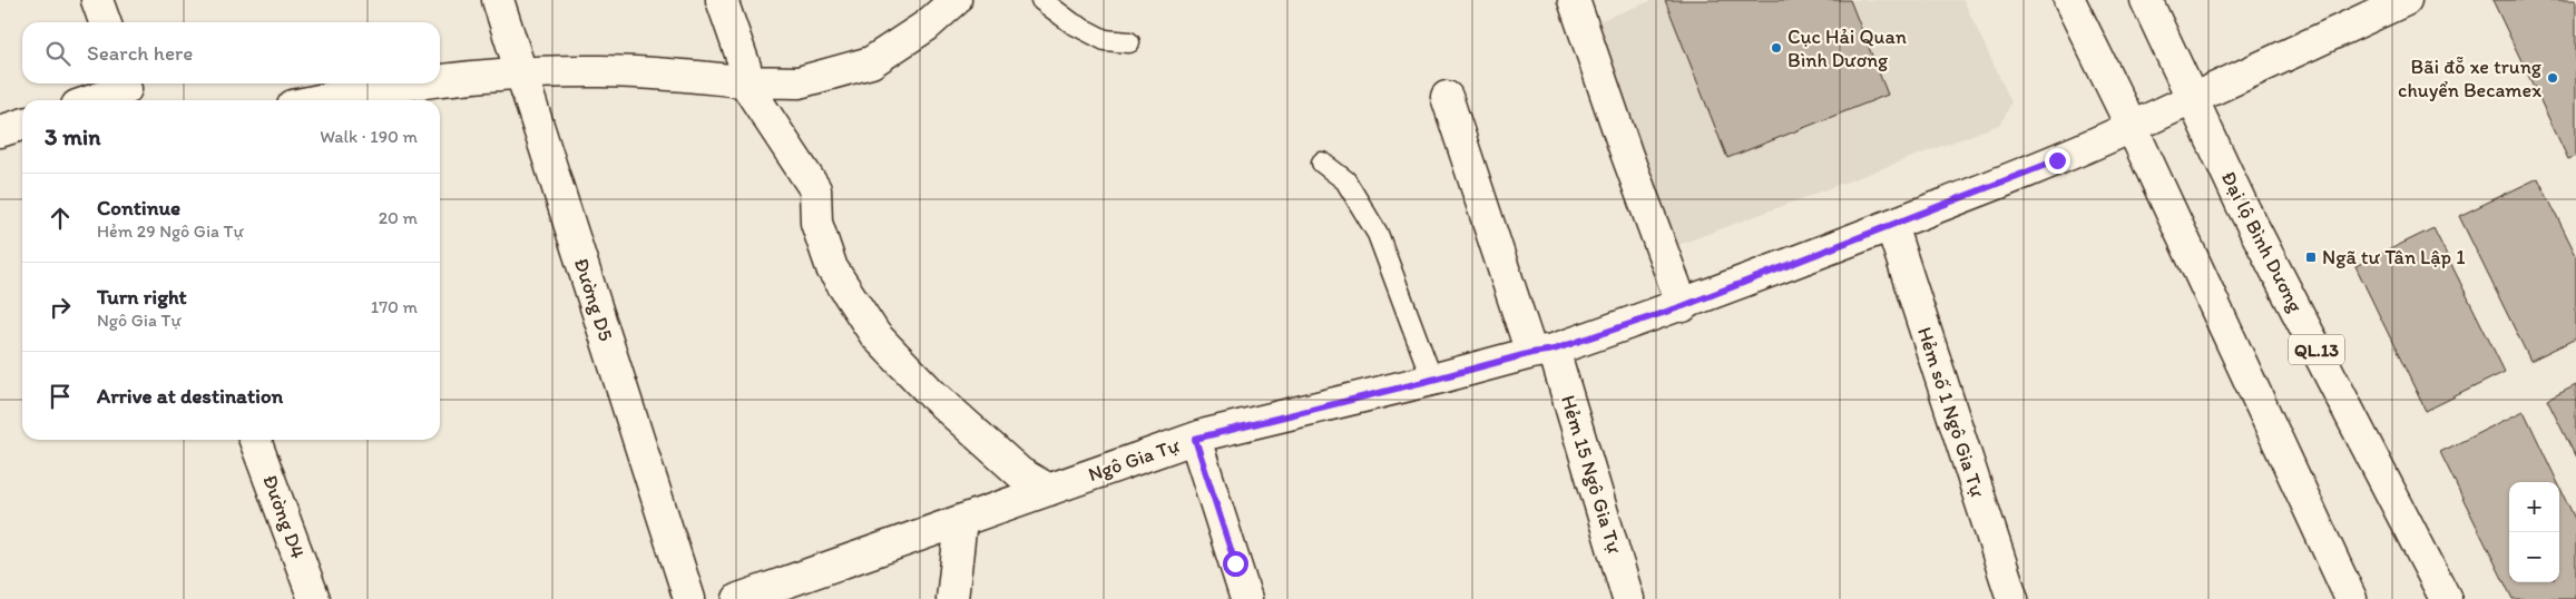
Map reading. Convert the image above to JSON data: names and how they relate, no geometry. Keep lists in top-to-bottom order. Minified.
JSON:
{"streets":{"main road":["Đại lộ Bình Dương","Đường D5","QL.13","Hẻm số 1 Ngô Gia Tự","Ngô Gia Tự","Hẻm 15 Ngô Gia Tự","Đường D4"]},"crossings":[["Đại lộ Bình Dương","Ngô Gia Tự"],["Hẻm số 1 Ngô Gia Tự","Ngô Gia Tự"],["Ngô Gia Tự","Hẻm 15 Ngô Gia Tự"]],"places":{"other":["Cục Hải Quan Bình Dương","Bãi đỗ xe trung chuyển Becamex"],"transit":["Ngã tư Tân Lập 1"]},"page":{"search":"Search here","heading":["3 min","Walk · 190 m"],"list":[["Continue","Hẻm 29 Ngô Gia Tự","20 m"],["Turn right","Ngô Gia Tự","170 m"],"Arrive at destination"],"map_buttons":["+","−"]}}
